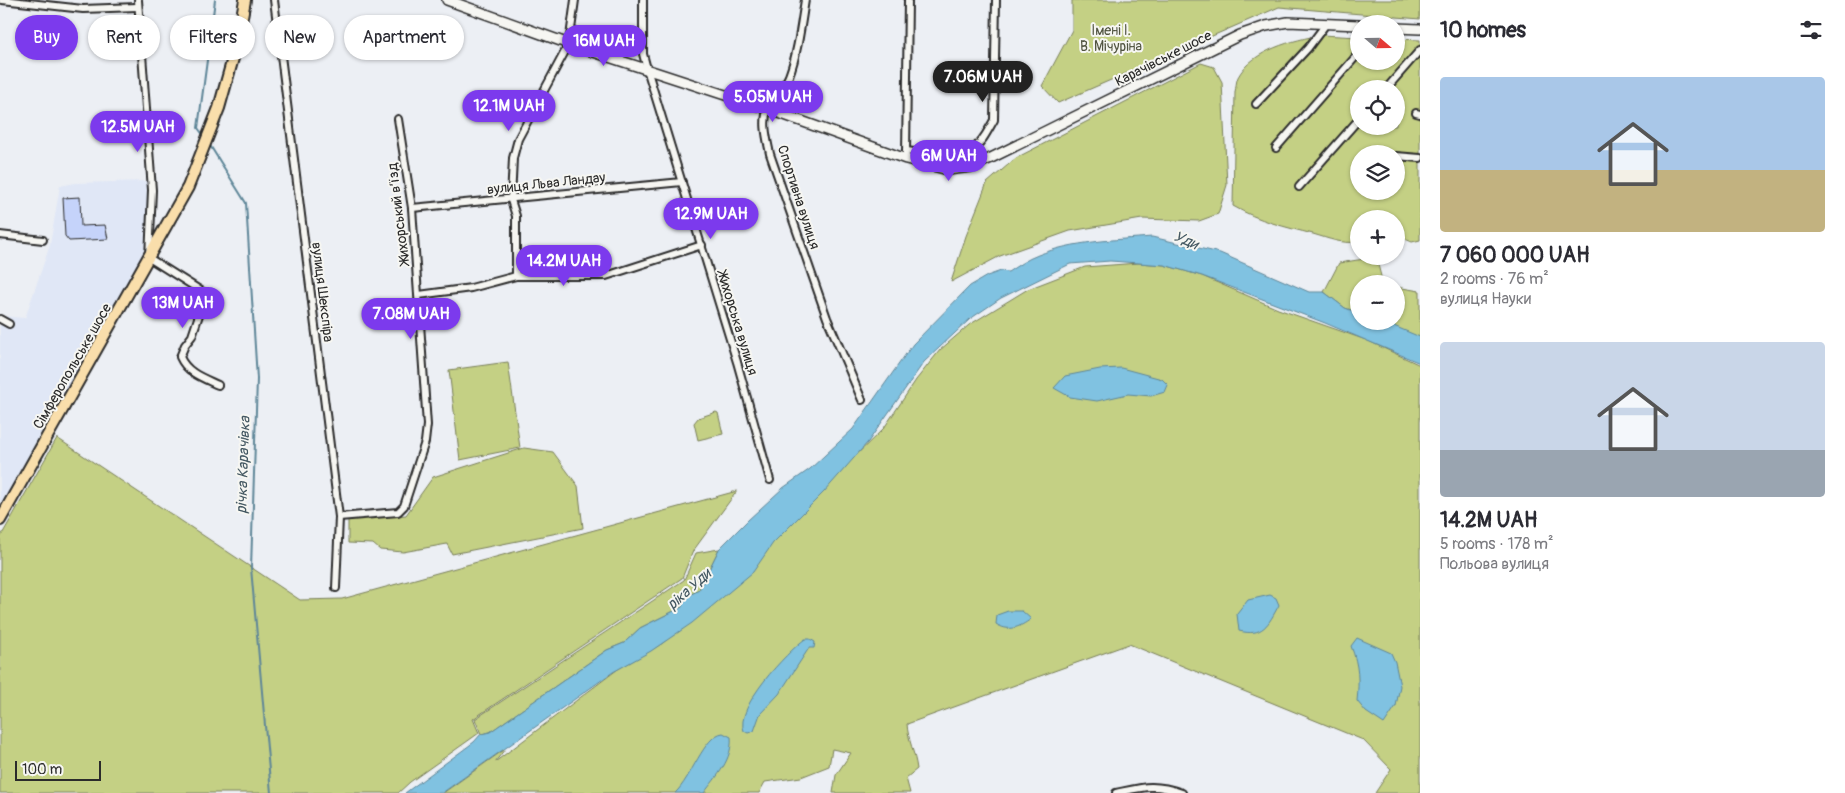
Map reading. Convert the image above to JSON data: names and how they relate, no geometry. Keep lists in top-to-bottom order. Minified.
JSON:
{"streets":{"highway":["Сімферопольське шосе"],"main road":["Карачівське шосе"],"street":["вулиця Льва Ландау","Спортивна вулиця","Жихорський в’їзд","вулиця Шекспіра","Жихорська вулиця"]},"crossings":[["Карачівське шосе","Спортивна вулиця"],["Карачівське шосе","Жихорська вулиця"],["вулиця Льва Ландау","Жихорський в’їзд"],["вулиця Льва Ландау","Жихорська вулиця"],["Жихорський в’їзд","вулиця Шекспіра"]],"water":["Уди","річка Карачівка","ріка Уди"],"parks":["Імені І. В. Мічуріна"],"scale_bar":"100 m","north":"right","page":{"heading":"10 homes","map_buttons":["+","−"],"chip":["Buy","Rent","Filters","New","Apartment"],"price":["16M UAH","7.06M UAH","5.05M UAH","12.1M UAH","12.5M UAH","6M UAH","12.9M UAH","14.2M UAH","13M UAH","7.08M UAH"],"list":[{"name":"7 060 000 UAH","note":"2 rooms · 76 m² · вулиця Науки"},{"name":"14.2M UAH","note":"5 rooms · 178 m² · Польова вулиця"}],"scale":"100 m"}}
